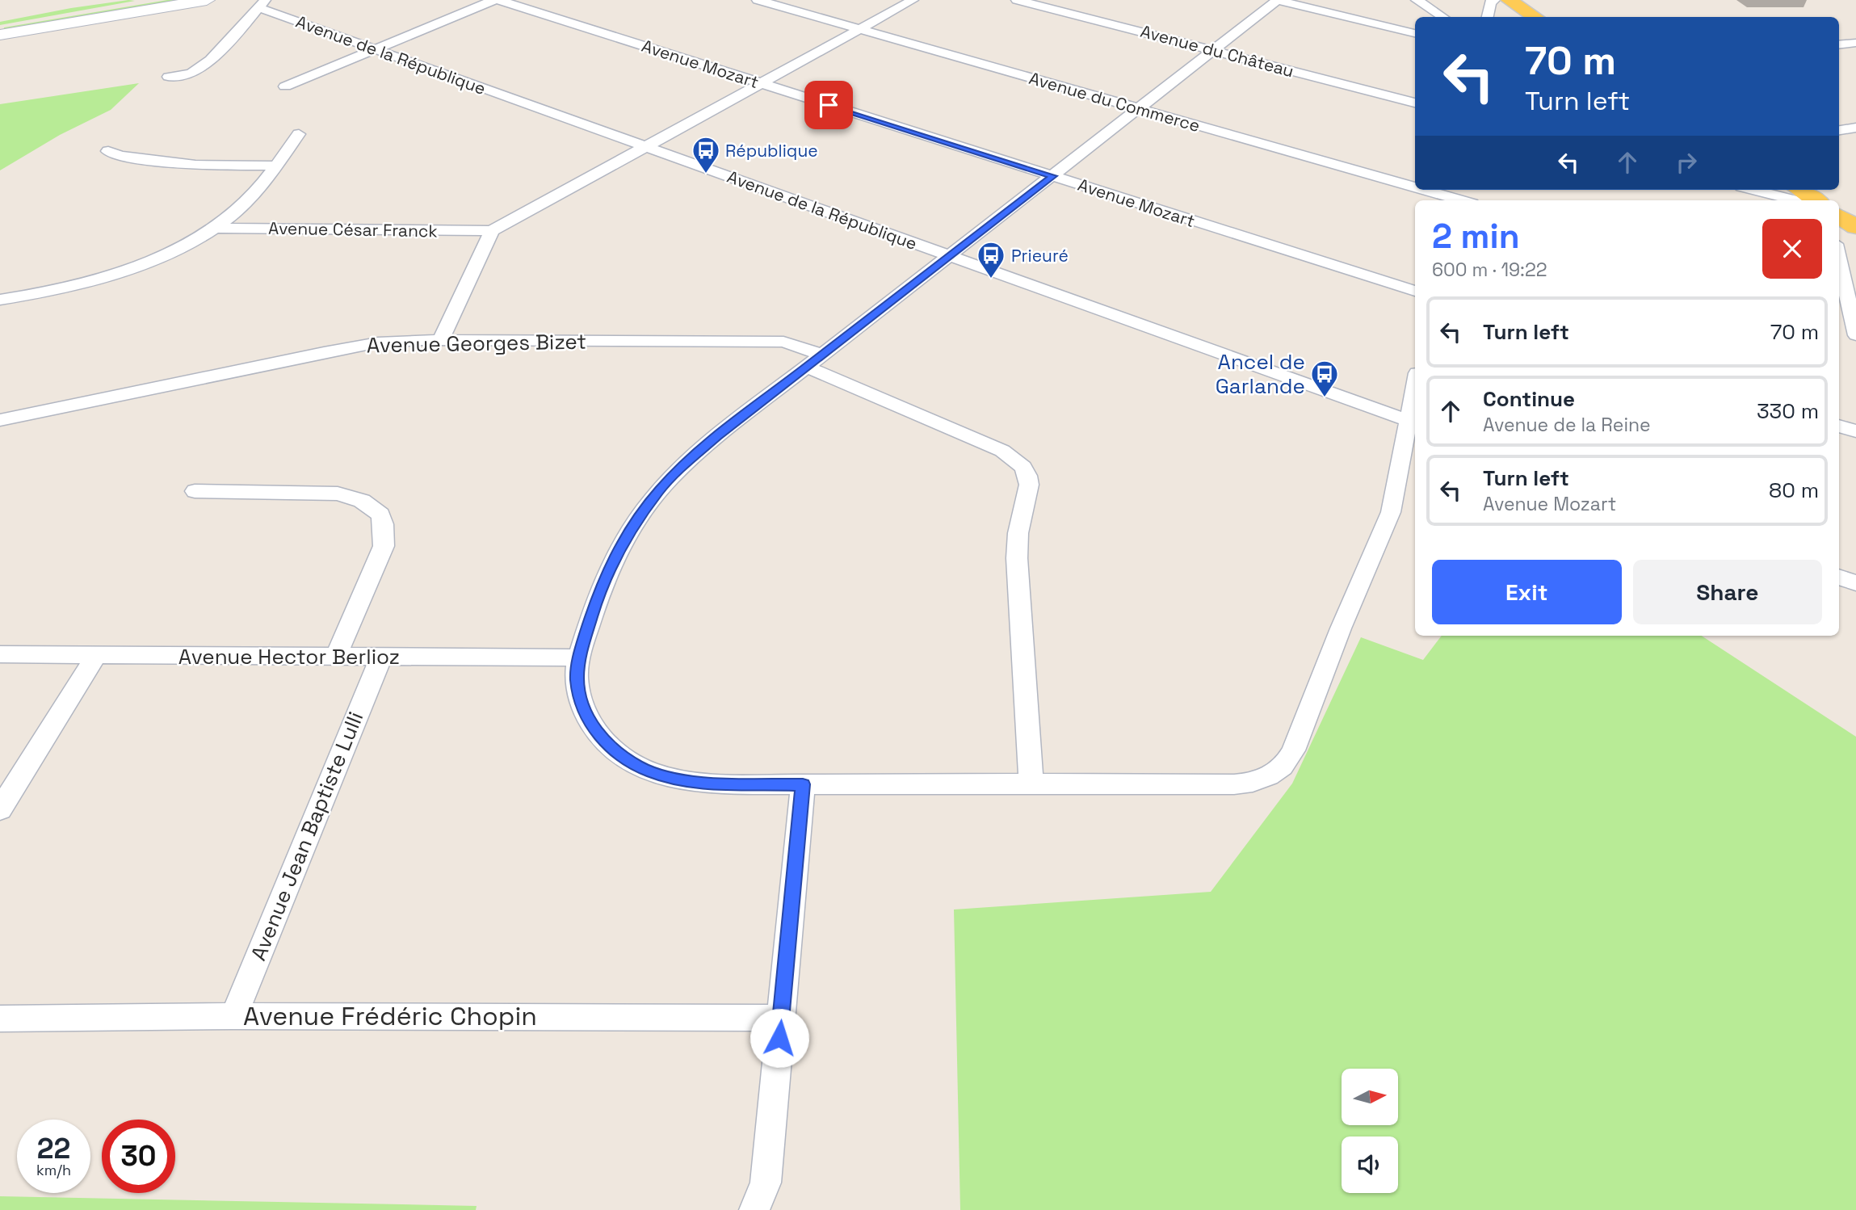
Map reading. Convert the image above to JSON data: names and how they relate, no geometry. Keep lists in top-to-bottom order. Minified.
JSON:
{"streets":{"street":["Avenue du Château","Avenue de la République","Avenue Mozart","Avenue du Commerce","Avenue César Franck","Avenue Georges Bizet","Avenue Hector Berlioz","Avenue Jean Baptiste Lulli","Avenue Frédéric Chopin"]},"crossings":[["Avenue Hector Berlioz","Avenue Jean Baptiste Lulli"],["Avenue Jean Baptiste Lulli","Avenue Frédéric Chopin"]],"places":{"bus stop":["République","Prieuré","Ancel de Garlande"]},"north":"right","page":{"turn":["70 m","Turn left"],"heading":["2 min","600 m · 19:22"],"list":[{"name":"Turn left","value":"70 m"},{"name":"Continue","note":"Avenue de la Reine","value":"330 m"},{"name":"Turn left","note":"Avenue Mozart","value":"80 m"}],"buttons":["Exit","Share"],"speed":"22 km/h","limit":"30"}}
